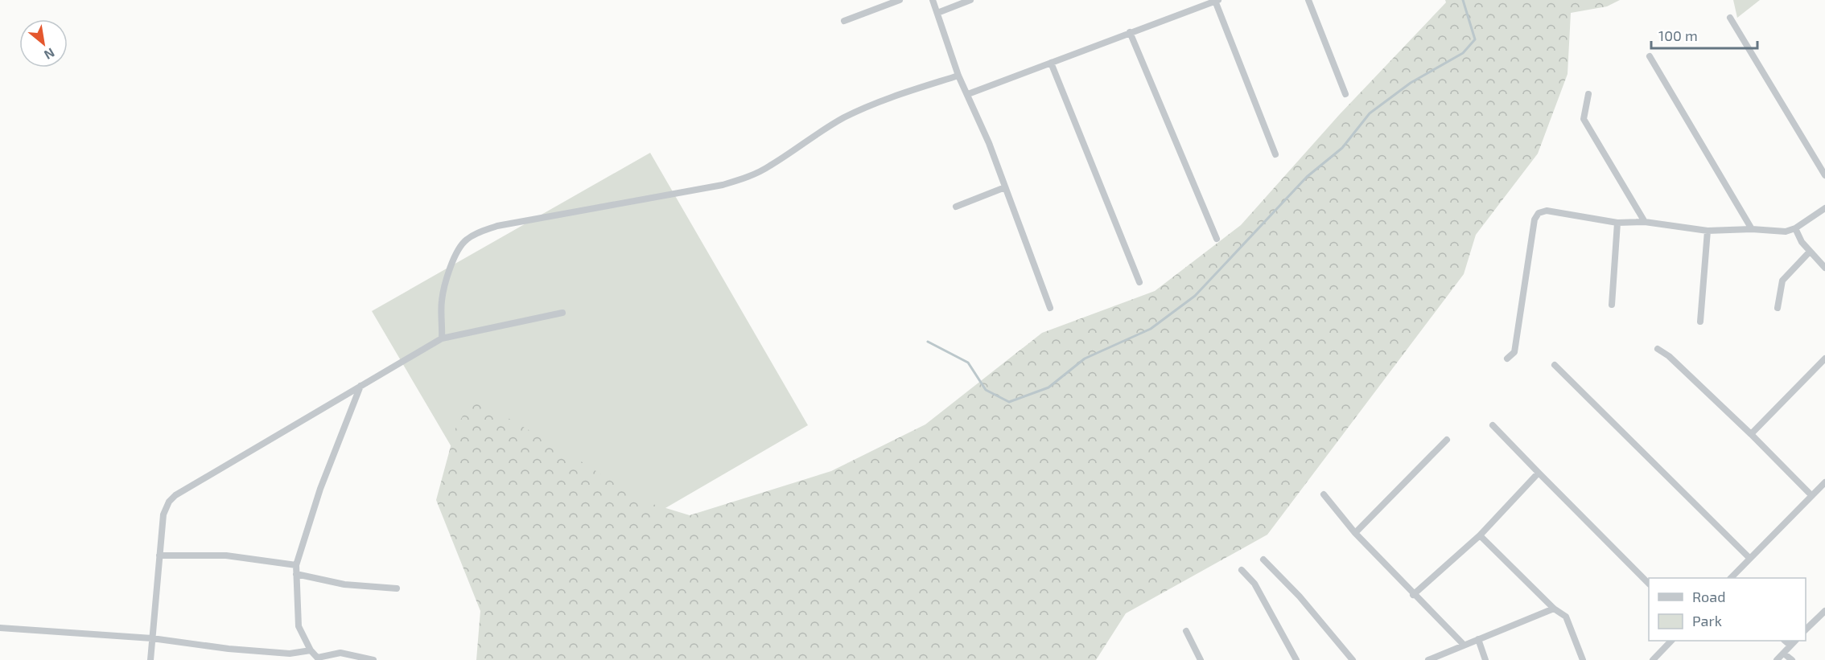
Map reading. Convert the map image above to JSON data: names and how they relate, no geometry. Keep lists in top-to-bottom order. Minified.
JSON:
{"legend":["Road","Park"],"scale_bar":"100 m","north":"bottom right"}
